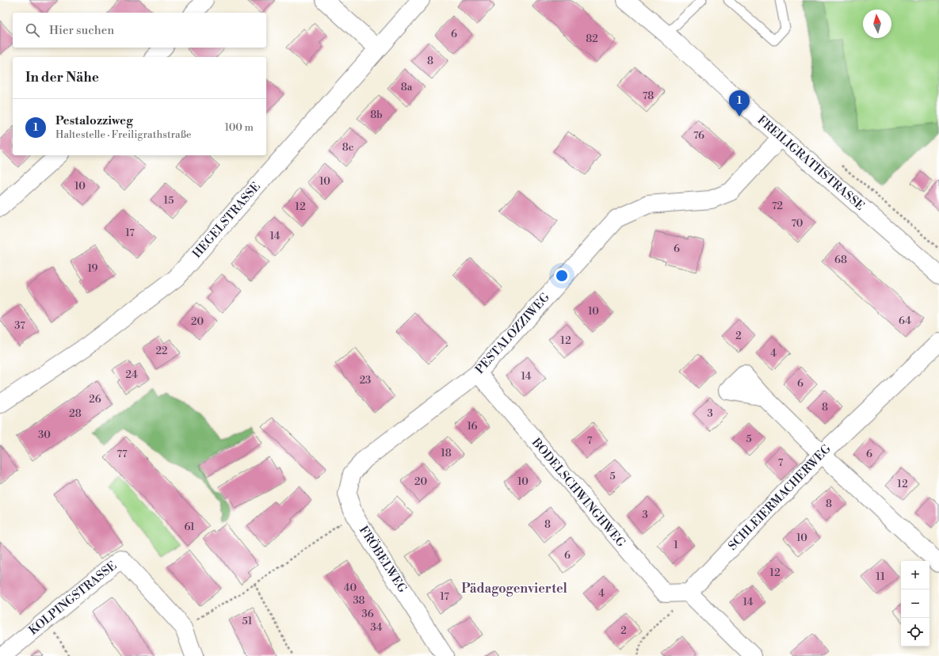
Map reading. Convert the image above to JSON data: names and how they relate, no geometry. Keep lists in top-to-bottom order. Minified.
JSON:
{"streets":{"street":["FREILIGRATHSTRASSE","HEGELSTRASSE","PESTALOZZIWEG","BODELSCHWINGHWEG","SCHLEIERMACHERWEG","FRÖBELWEG","KOLPINGSTRASSE"]},"crossings":[["FREILIGRATHSTRASSE","PESTALOZZIWEG"],["PESTALOZZIWEG","BODELSCHWINGHWEG"],["PESTALOZZIWEG","FRÖBELWEG"],["BODELSCHWINGHWEG","SCHLEIERMACHERWEG"]],"districts":["Pädagogenviertel"],"house_numbers":["6","82","8","8a","78","8b","76","8c","10","10","15","72","12","70","17","14","6","68","19","10","64","20","37","2","12","22","4","24","14","23","6","26","8","28","3","16","30","5","7","18","77","6","7","5","20","10","12","8","3","8","61","10","1","6","12","11","40","4","17","38","14","36","51","34","2"],"north":"top","page":{"search":"Hier suchen","heading":"In der Nähe","pins":"1","list":[{"mark":"1","name":"Pestalozziweg","note":"Haltestelle · Freiligrathstraße","value":"100 m"}],"map_buttons":["+","−"]}}
